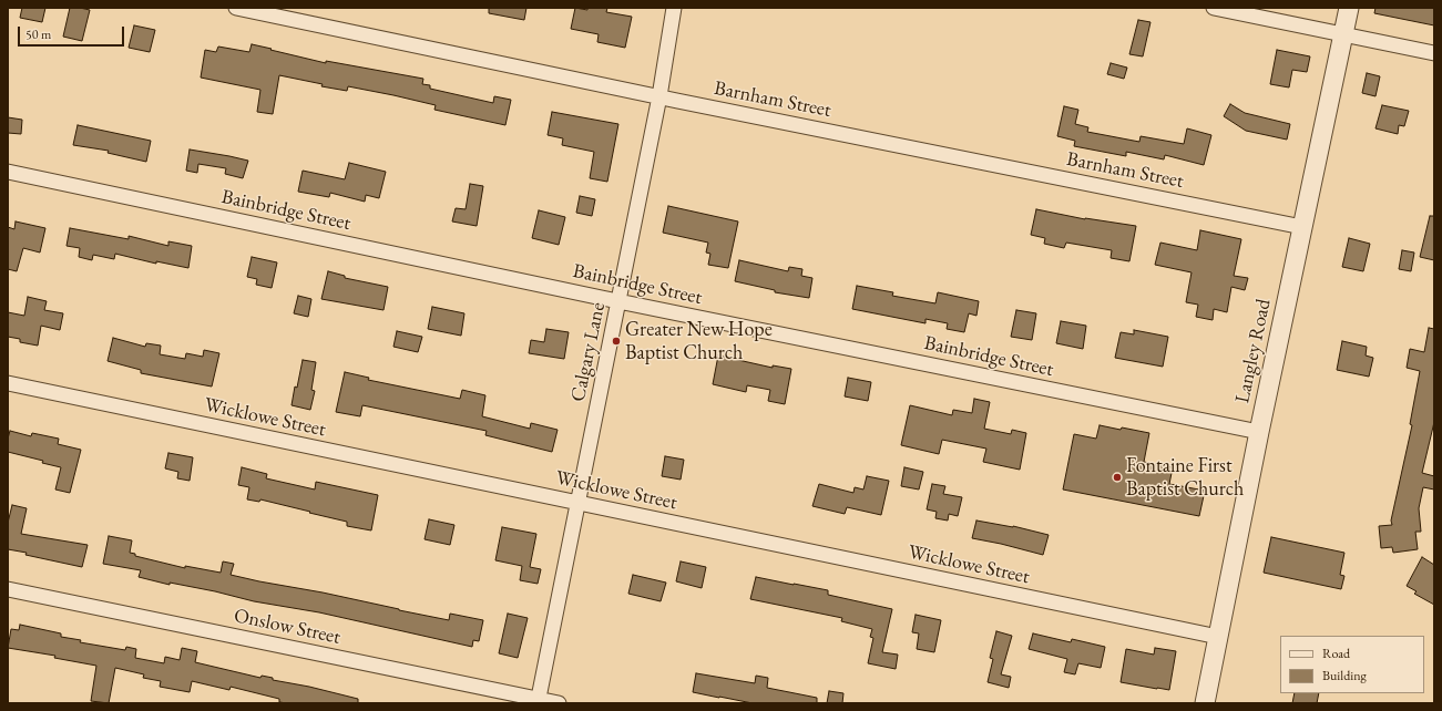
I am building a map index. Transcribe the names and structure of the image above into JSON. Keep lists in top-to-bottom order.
{
  "streets": {
    "street": [
      "Barnham Street",
      "Bainbridge Street",
      "Langley Road",
      "Calgary Lane",
      "Wicklowe Street",
      "Onslow Street"
    ]
  },
  "crossings": [
    ["Barnham Street", "Langley Road"],
    ["Barnham Street", "Calgary Lane"],
    ["Bainbridge Street", "Langley Road"],
    ["Bainbridge Street", "Calgary Lane"],
    ["Langley Road", "Wicklowe Street"],
    ["Calgary Lane", "Wicklowe Street"],
    ["Calgary Lane", "Onslow Street"]
  ],
  "places": ["Greater New Hope Baptist Church", "Fontaine First Baptist Church"],
  "legend": ["Road", "Building"],
  "scale_bar": "50 m"
}
